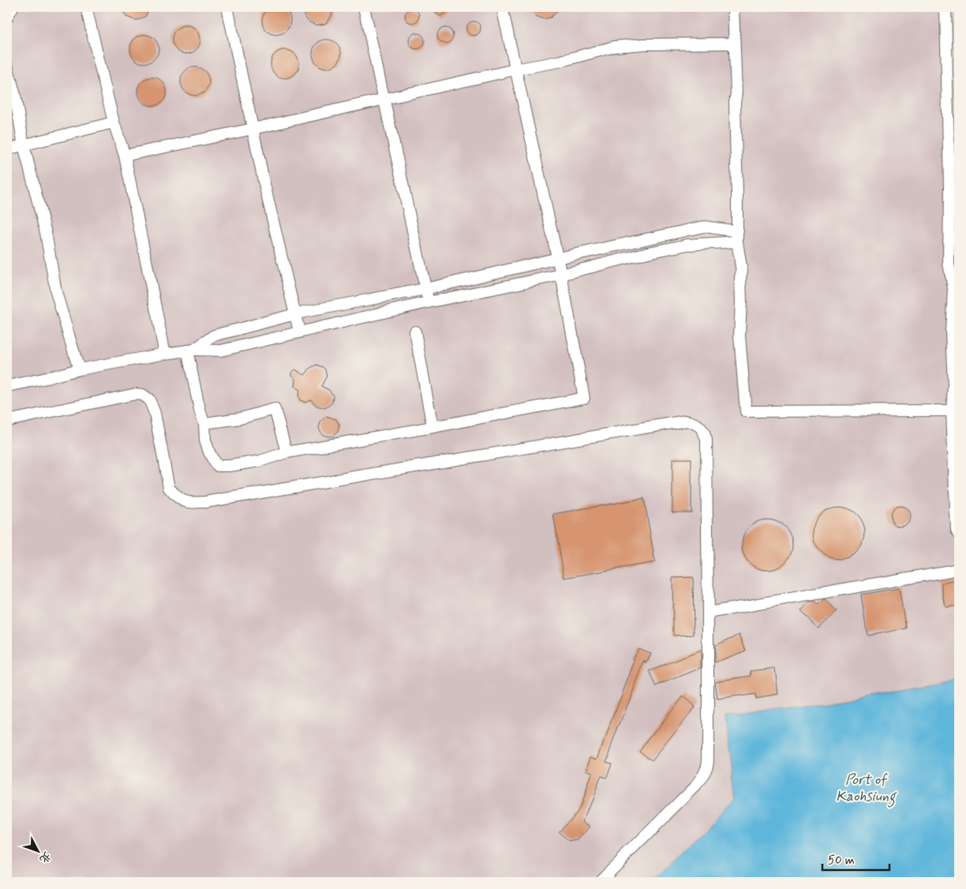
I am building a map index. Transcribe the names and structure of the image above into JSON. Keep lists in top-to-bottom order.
{
  "water": ["Port of Kaohsiung"],
  "scale_bar": "50 m",
  "north": "bottom right"
}
